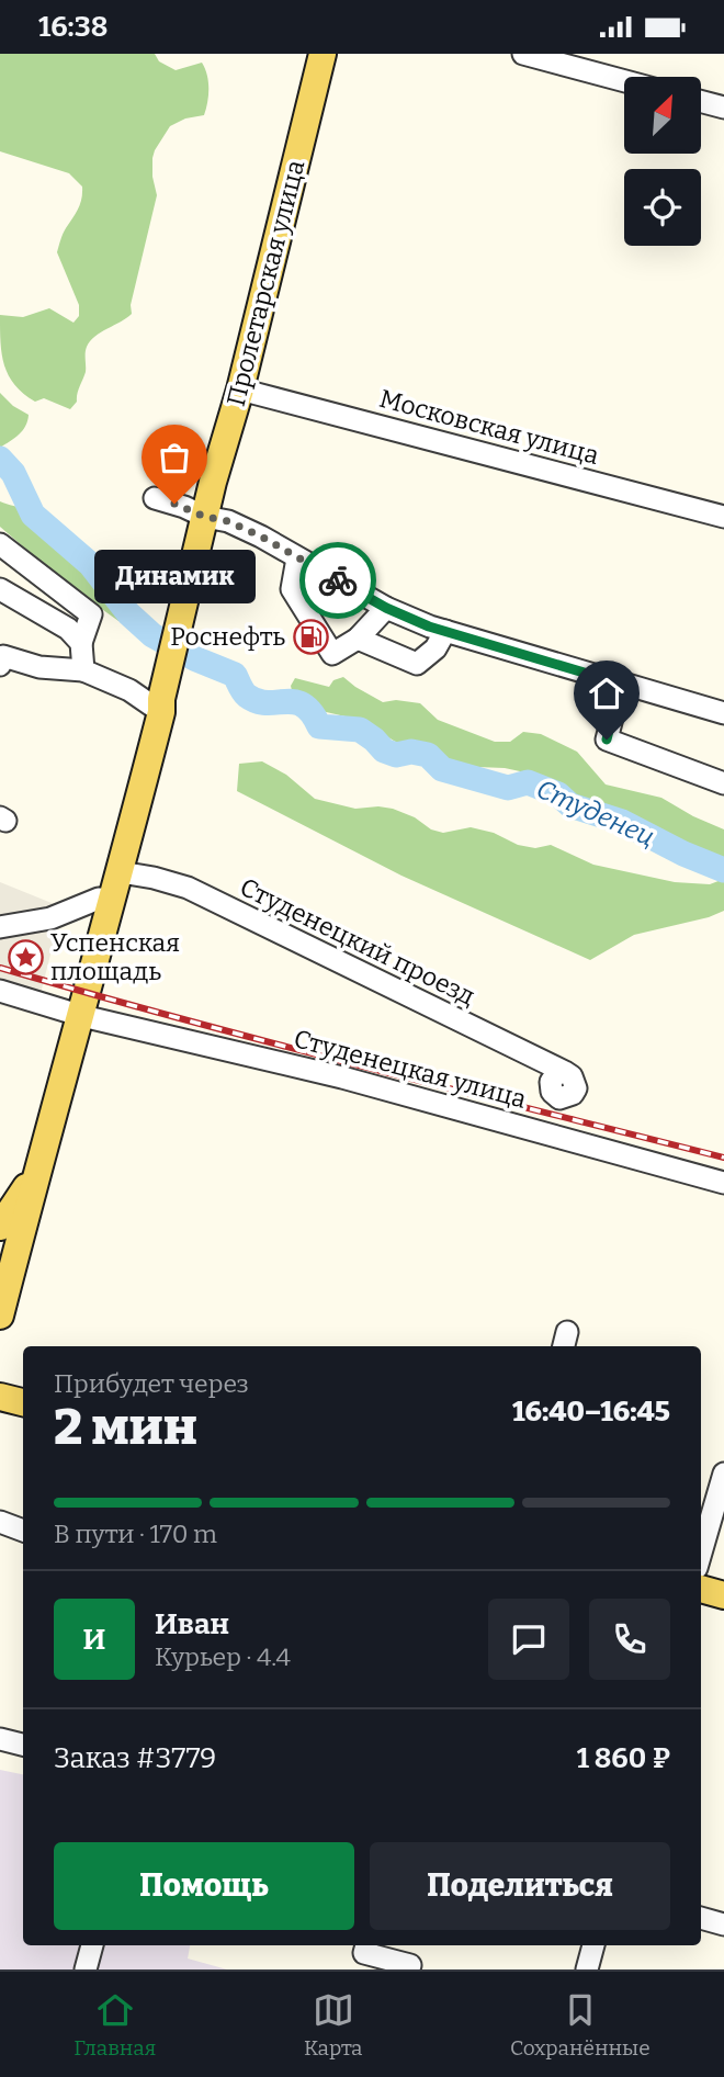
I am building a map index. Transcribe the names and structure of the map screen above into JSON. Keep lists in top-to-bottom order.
{
  "streets": {
    "main road": ["Пролетарская улица"],
    "street": ["Московская улица", "Студенецкий проезд", "Студенецкая улица"]
  },
  "crossings": [
    ["Пролетарская улица", "Московская улица"],
    ["Пролетарская улица", "Студенецкий проезд"],
    ["Пролетарская улица", "Студенецкая улица"]
  ],
  "water": ["Студенец"],
  "places": {
    "other": ["Динамик"],
    "fuel station": ["Роснефть"],
    "place": ["Успенская площадь"]
  },
  "north": "top right",
  "page": {
    "status": "16:38",
    "bubble": "Динамик",
    "heading": ["2 мин", "Прибудет через", "16:40–16:45"],
    "panel": [
      "Иван",
      "Курьер · 4.4",
      "Заказ #3779",
      "1 860 ₽"
    ],
    "bar": "В пути · 170 m",
    "round": "И",
    "buttons": ["Помощь", "Поделиться"],
    "tabs": ["Главная", "Карта", "Сохранённые"]
  }
}
